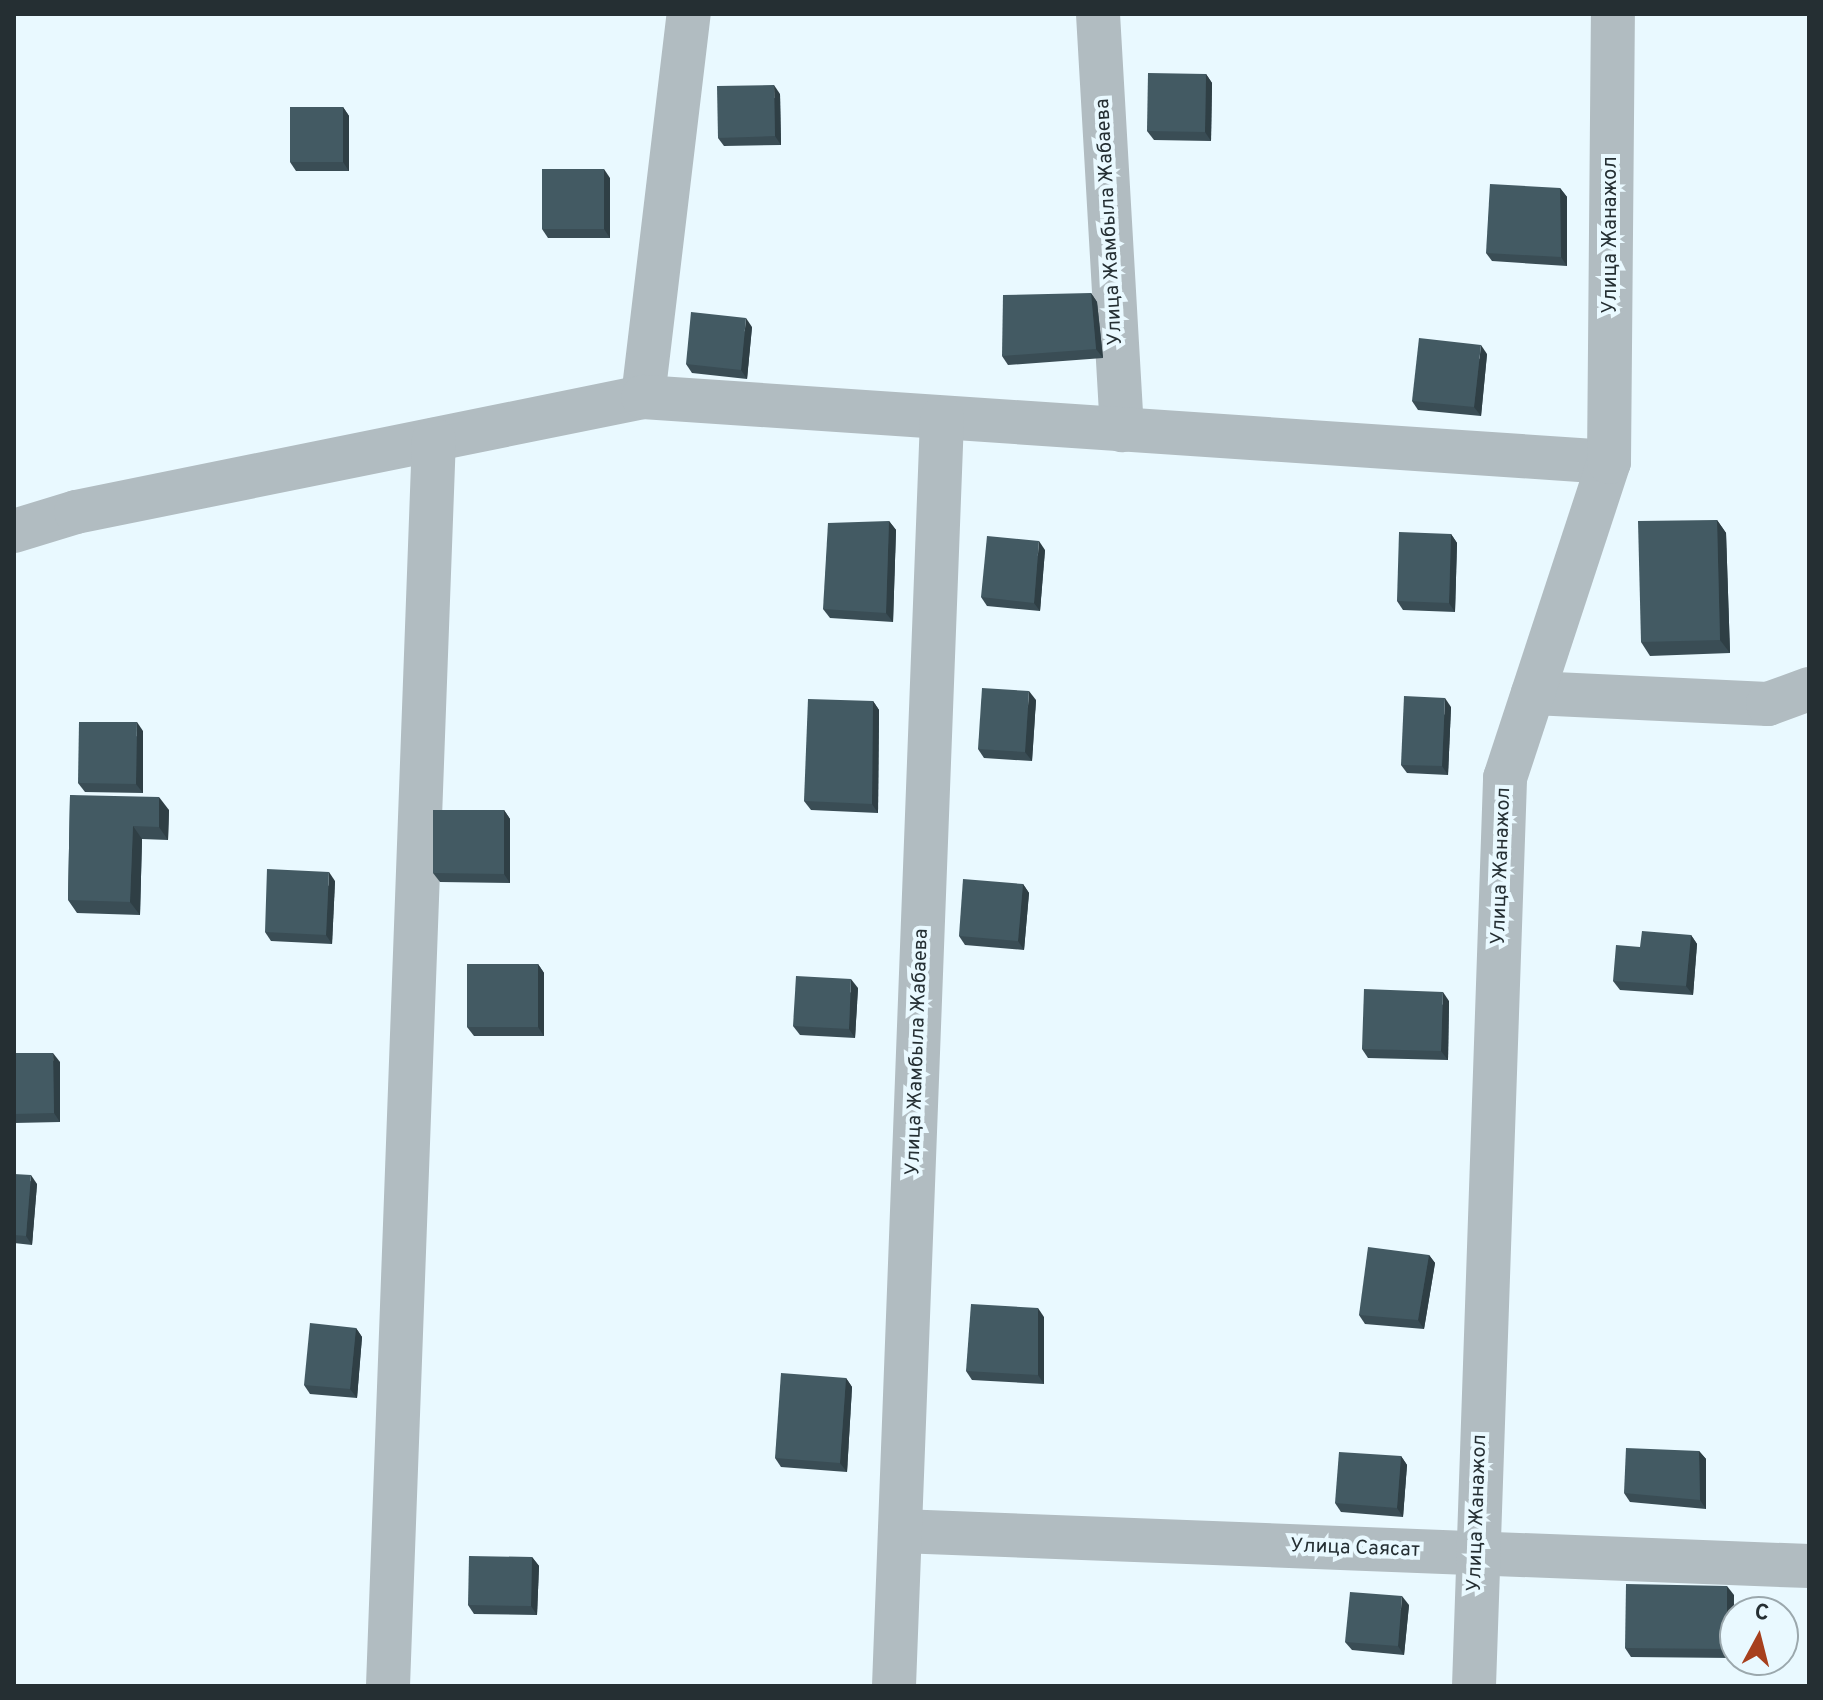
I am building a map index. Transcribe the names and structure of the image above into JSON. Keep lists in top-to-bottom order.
{
  "streets": {
    "street": ["Улица Жамбыла Жабаева", "Улица Жанажол", "Улица Саясат"]
  },
  "crossings": [
    ["Улица Жамбыла Жабаева", "Улица Саясат"],
    ["Улица Жанажол", "Улица Саясат"]
  ],
  "north": "top"
}
